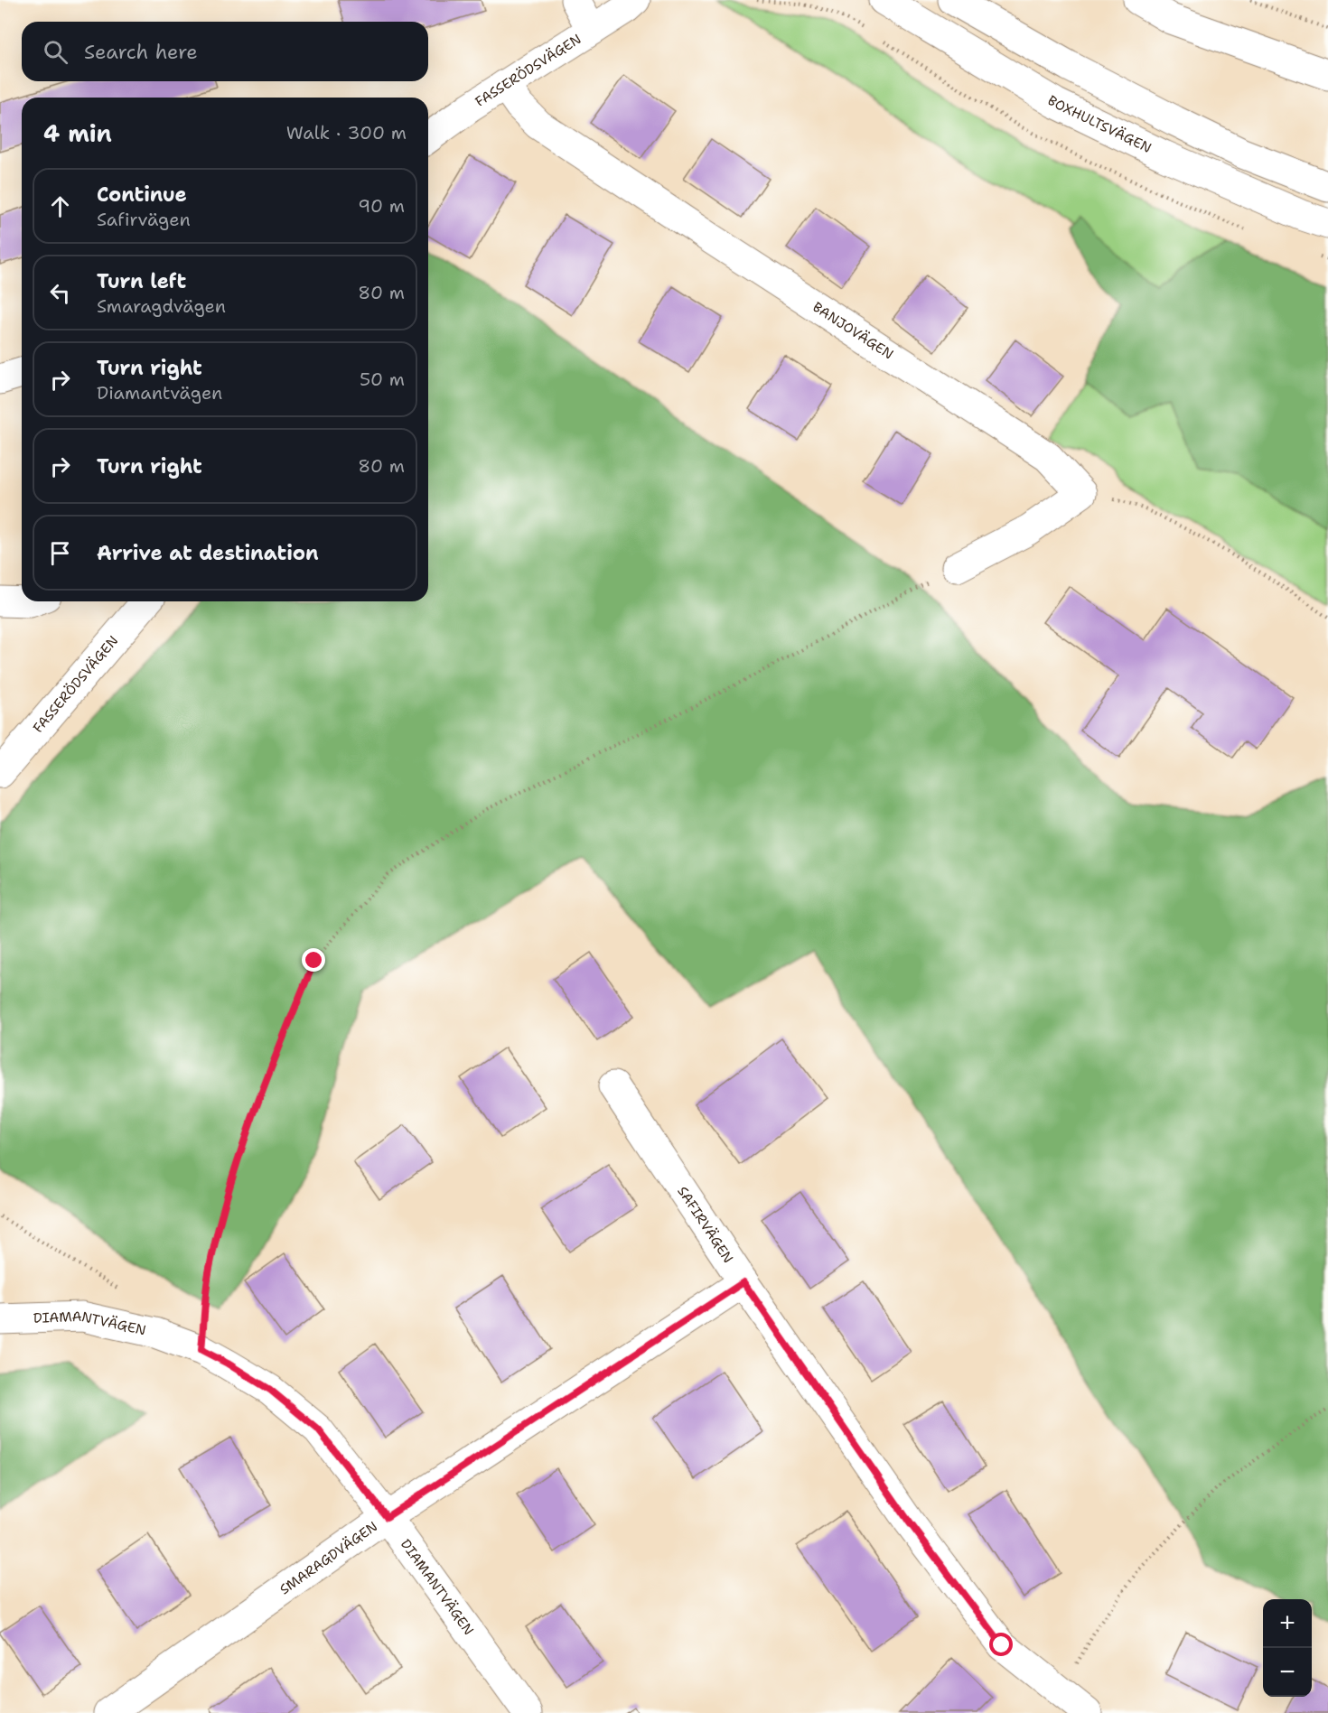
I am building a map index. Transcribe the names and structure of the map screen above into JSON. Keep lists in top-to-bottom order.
{
  "streets": {
    "street": [
      "FASSERÖDSVÄGEN",
      "BOXHULTSVÄGEN",
      "BANJOVÄGEN",
      "SAFIRVÄGEN",
      "DIAMANTVÄGEN",
      "SMARAGDVÄGEN"
    ]
  },
  "crossings": [
    ["FASSERÖDSVÄGEN", "BANJOVÄGEN"],
    ["SAFIRVÄGEN", "SMARAGDVÄGEN"],
    ["DIAMANTVÄGEN", "SMARAGDVÄGEN"]
  ],
  "page": {
    "search": "Search here",
    "heading": ["4 min", "Walk · 300 m"],
    "list": [
      ["Continue", "Safirvägen", "90 m"],
      ["Turn left", "Smaragdvägen", "80 m"],
      ["Turn right", "Diamantvägen", "50 m"],
      ["Turn right", "80 m"],
      "Arrive at destination"
    ],
    "map_buttons": ["+", "−"]
  }
}
